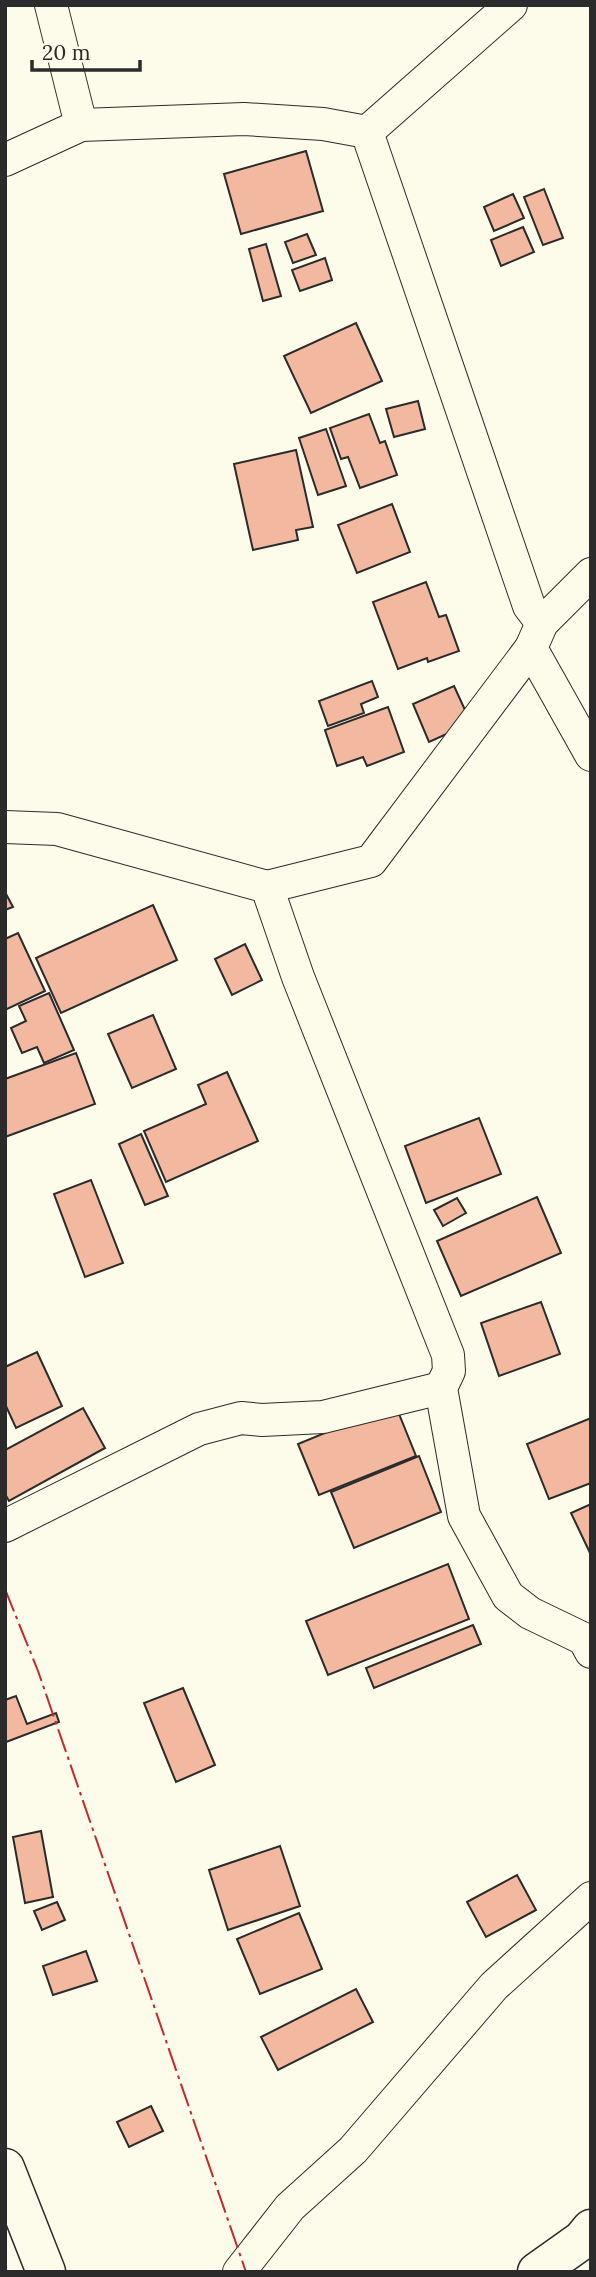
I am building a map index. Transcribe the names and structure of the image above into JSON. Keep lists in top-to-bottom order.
{
  "scale_bar": "20 m"
}
